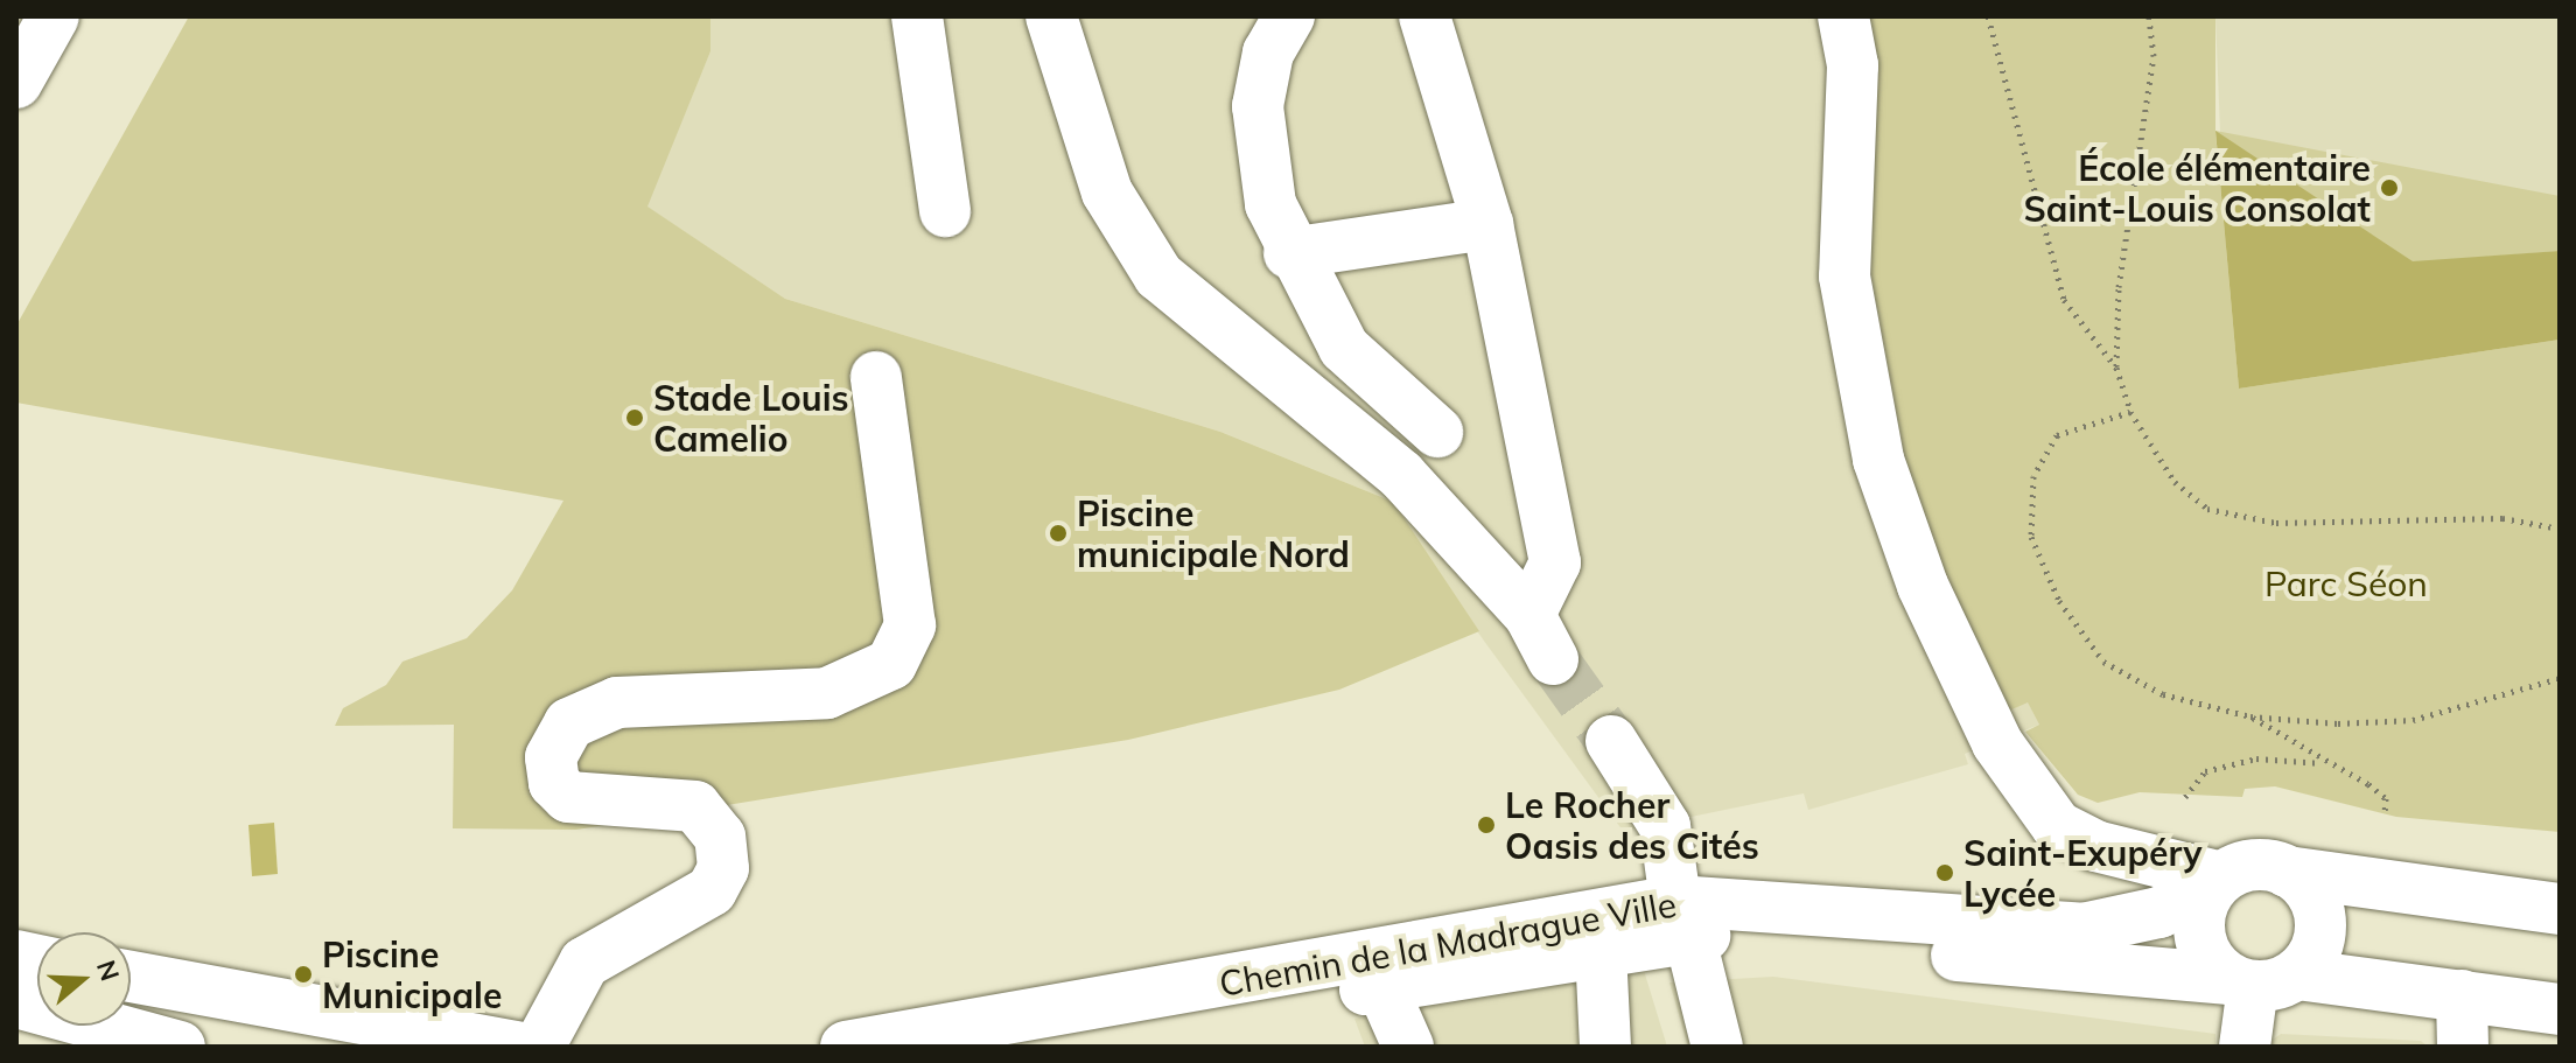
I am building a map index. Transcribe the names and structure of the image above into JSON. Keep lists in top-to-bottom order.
{
  "streets": {
    "street": ["Chemin de la Madrague Ville"]
  },
  "parks": ["Parc Séon"],
  "places": [
    "École élémentaire Saint-Louis Consolat",
    "Stade Louis Camelio",
    "Piscine municipale Nord",
    "Le Rocher Oasis des Cités",
    "Saint-Exupéry Lycée",
    "Piscine Municipale"
  ],
  "north": "right"
}
